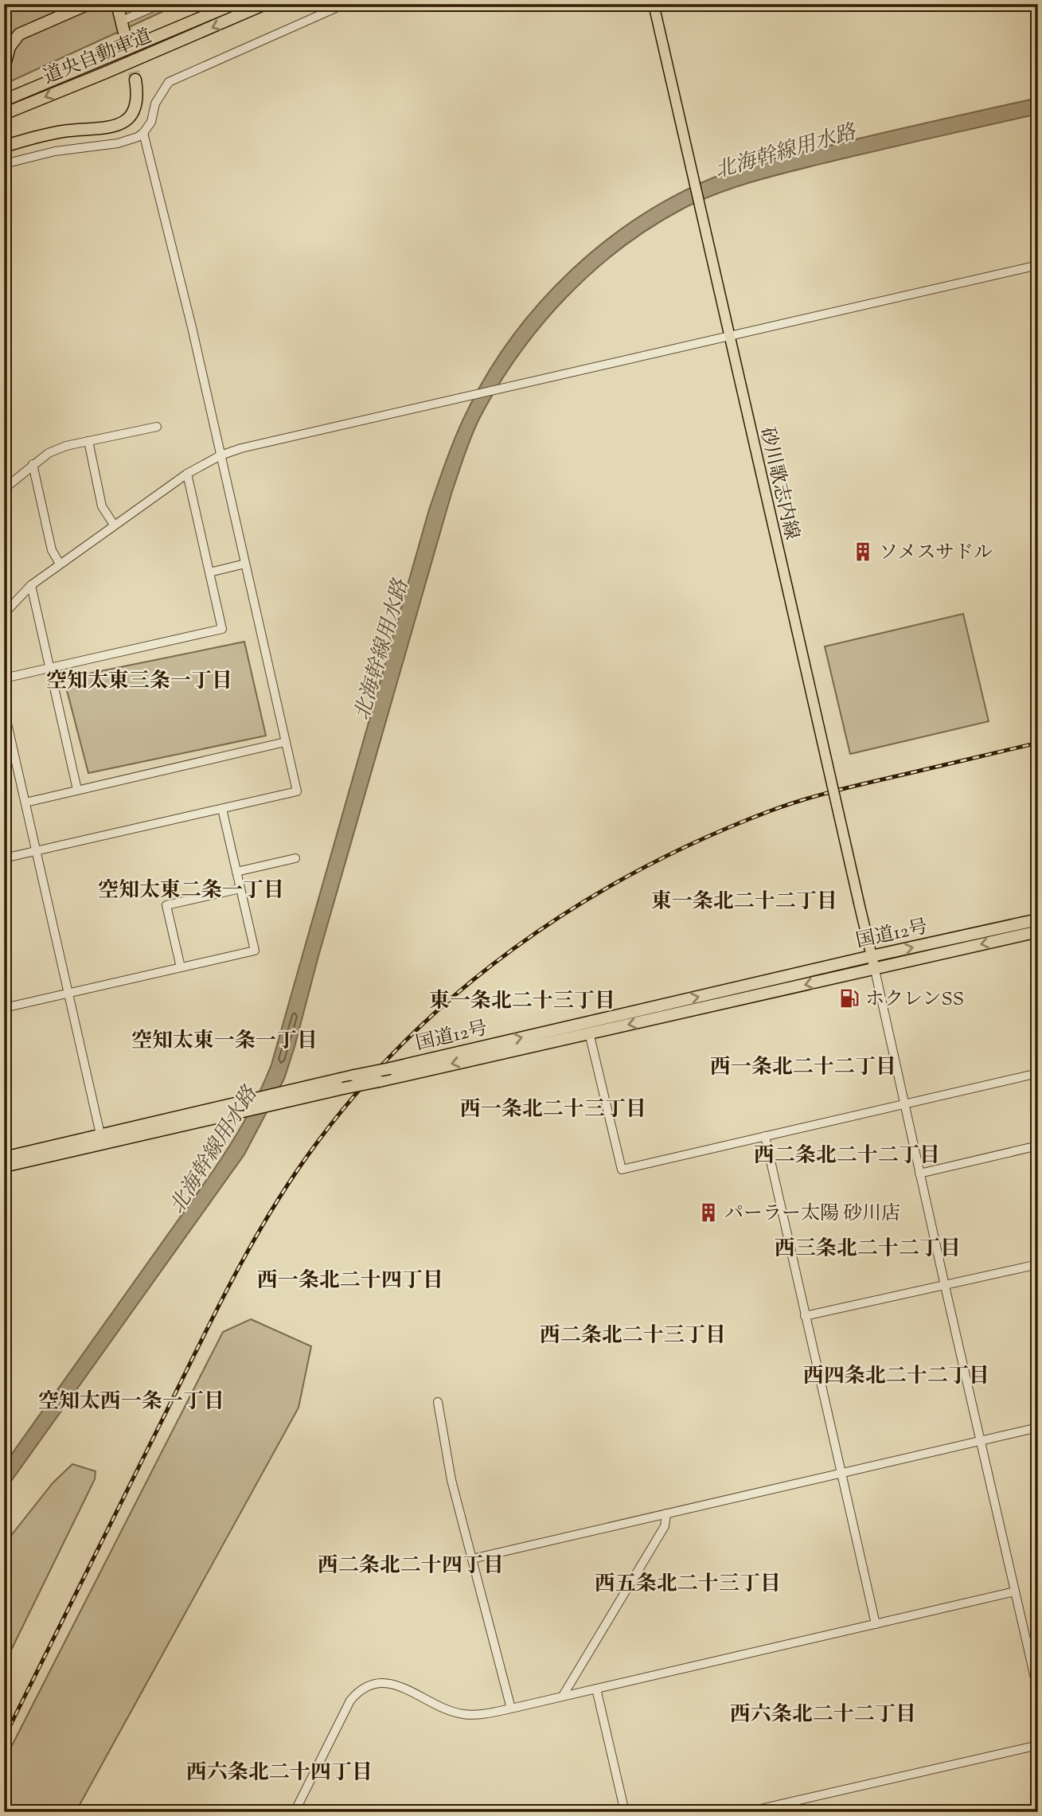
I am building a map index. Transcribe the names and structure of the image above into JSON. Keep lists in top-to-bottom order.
{
  "streets": {
    "highway": ["道央自動車道", "国道12号"],
    "main road": ["砂川歌志内線"]
  },
  "crossings": [
    ["砂川歌志内線", "国道12号"]
  ],
  "districts": [
    "空知太東三条一丁目",
    "空知太東二条一丁目",
    "東一条北二十二丁目",
    "東一条北二十三丁目",
    "空知太東一条一丁目",
    "西一条北二十二丁目",
    "西一条北二十三丁目",
    "西二条北二十二丁目",
    "西三条北二十二丁目",
    "西一条北二十四丁目",
    "西二条北二十三丁目",
    "西四条北二十二丁目",
    "空知太西一条一丁目",
    "西二条北二十四丁目",
    "西五条北二十三丁目",
    "西六条北二十二丁目",
    "西六条北二十四丁目"
  ],
  "water": ["北海幹線用水路"],
  "places": {
    "building": ["ソメスサドル", "パーラー太陽 砂川店"],
    "fuel station": ["ホクレンSS"]
  }
}
